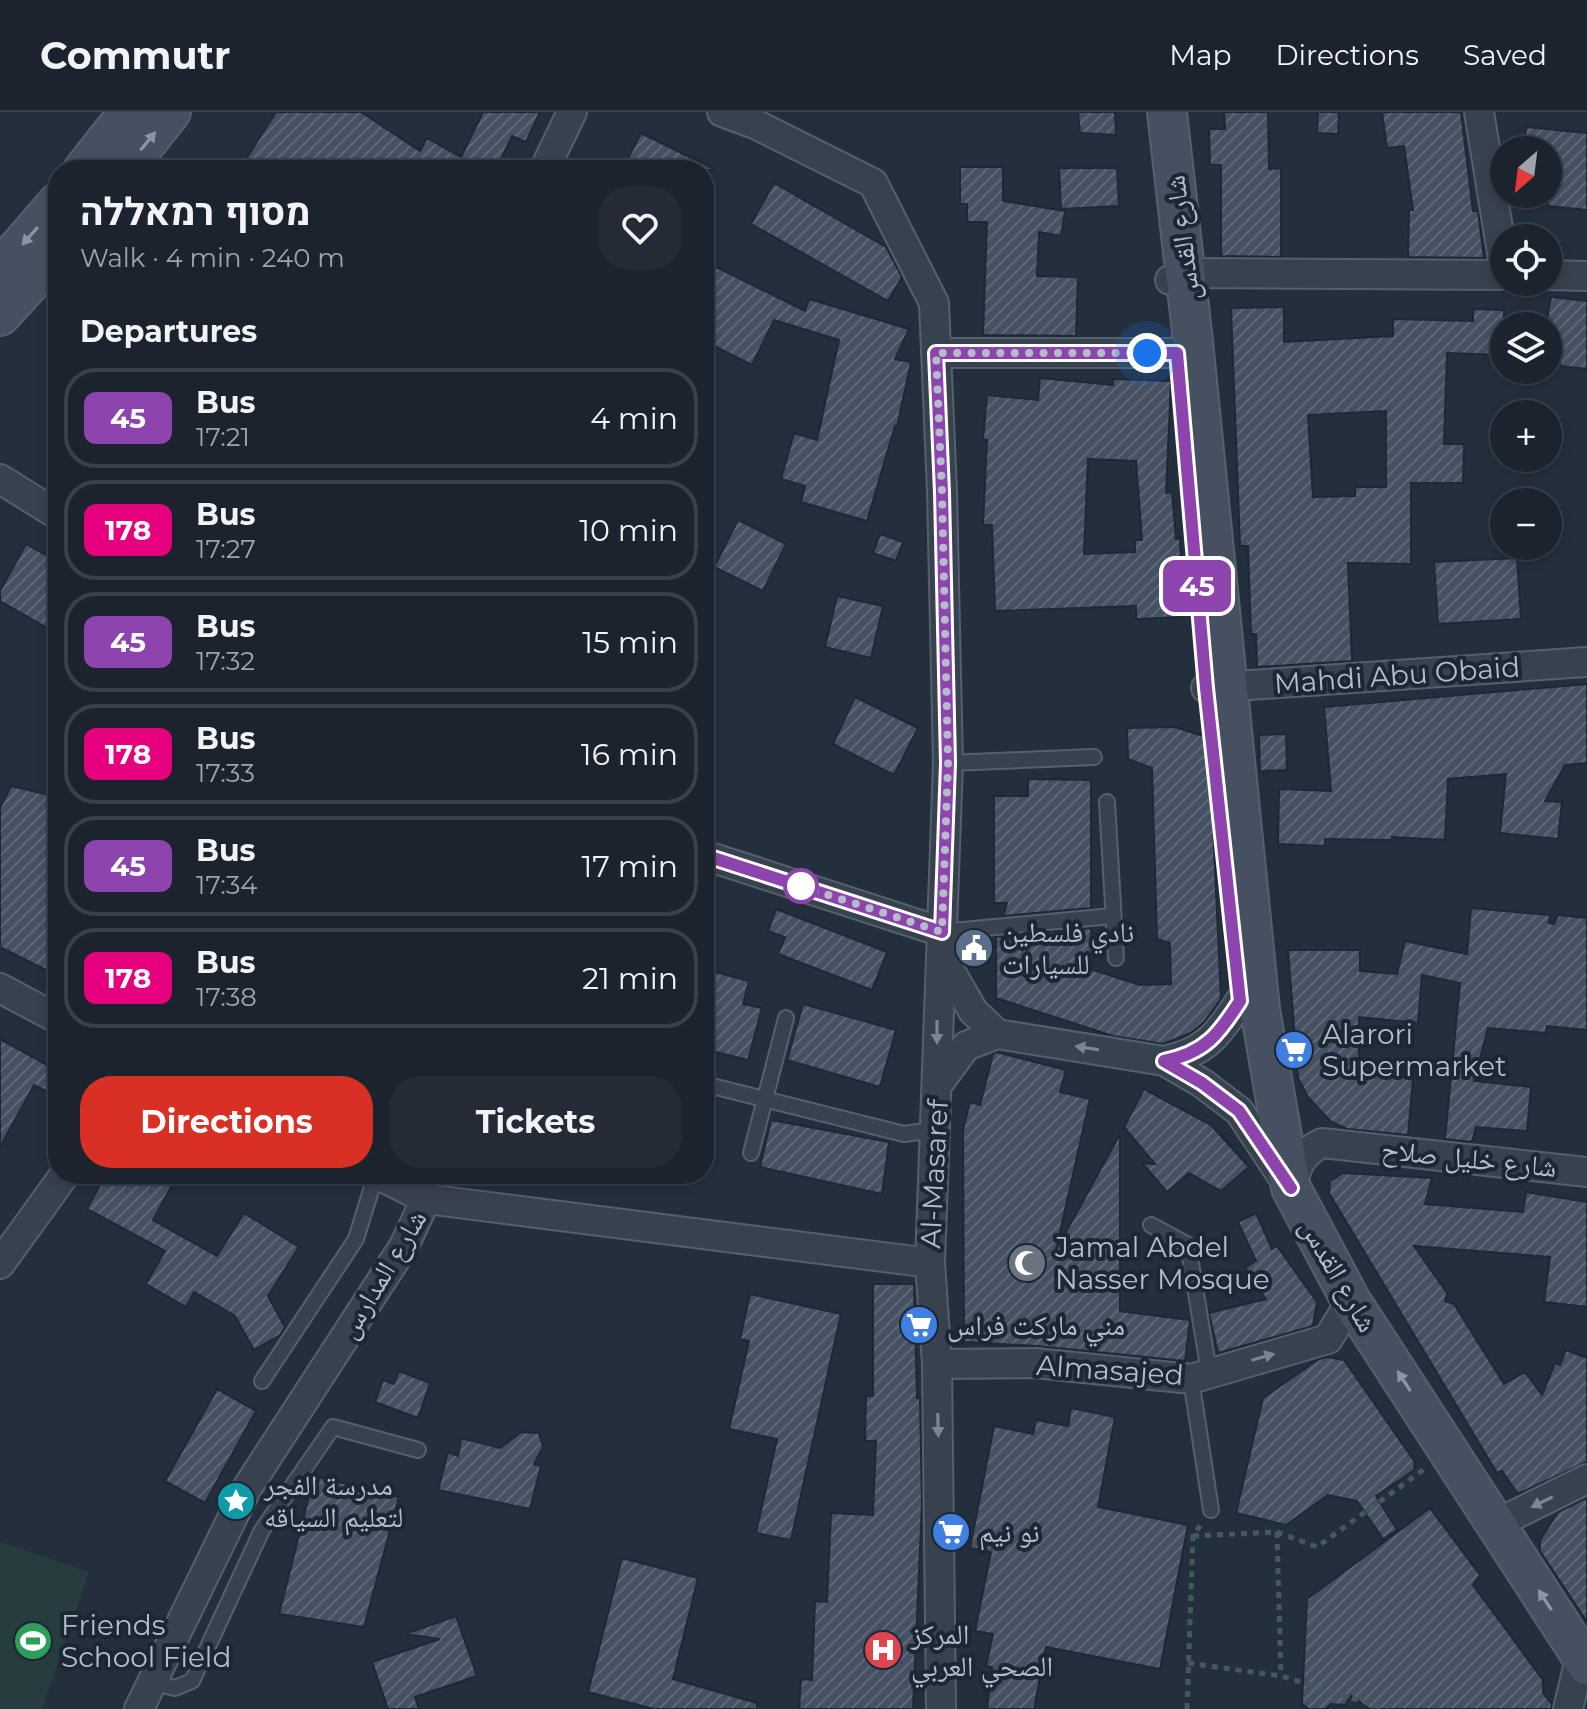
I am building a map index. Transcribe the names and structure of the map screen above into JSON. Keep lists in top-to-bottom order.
{
  "streets": {
    "main road": ["شارع القدس"],
    "street": [
      "Mahdi Abu Obaid",
      "شارع خليل صلاح",
      "Al-Masaref",
      "شارع المدارس",
      "Almasajed"
    ]
  },
  "crossings": [
    ["شارع القدس", "Mahdi Abu Obaid"],
    ["شارع القدس", "Almasajed"],
    ["Al-Masaref", "شارع المدارس"],
    ["Al-Masaref", "Almasajed"]
  ],
  "one_way": ["Almasajed"],
  "places": {
    "public building": ["نادي فلسطين للسيارات"],
    "supermarket": ["Alarori Supermarket", "مني ماركت فراس", "نو نيم"],
    "mosque": ["Jamal Abdel Nasser Mosque"],
    "place": ["مدرسة الفجر لتعليم السياقه"],
    "sports": ["Friends School Field"],
    "hospital": ["المركز الصحي العربي"]
  },
  "lines": ["bus line 45"],
  "north": "bottom left",
  "page": {
    "header": "Commutr",
    "nav": ["Map", "Directions", "Saved"],
    "on_map": "45",
    "map_buttons": ["+", "−"],
    "heading": [
      ["מסוף רמאללה", "Walk · 4 min · 240 m"],
      "Departures"
    ],
    "list": [
      {
        "mark": "45",
        "name": "Bus",
        "note": "17:21",
        "value": "4 min"
      },
      {
        "mark": "178",
        "name": "Bus",
        "note": "17:27",
        "value": "10 min"
      },
      {
        "mark": "45",
        "name": "Bus",
        "note": "17:32",
        "value": "15 min"
      },
      {
        "mark": "178",
        "name": "Bus",
        "note": "17:33",
        "value": "16 min"
      },
      {
        "mark": "45",
        "name": "Bus",
        "note": "17:34",
        "value": "17 min"
      },
      {
        "mark": "178",
        "name": "Bus",
        "note": "17:38",
        "value": "21 min"
      }
    ],
    "buttons": ["Directions", "Tickets"]
  }
}
